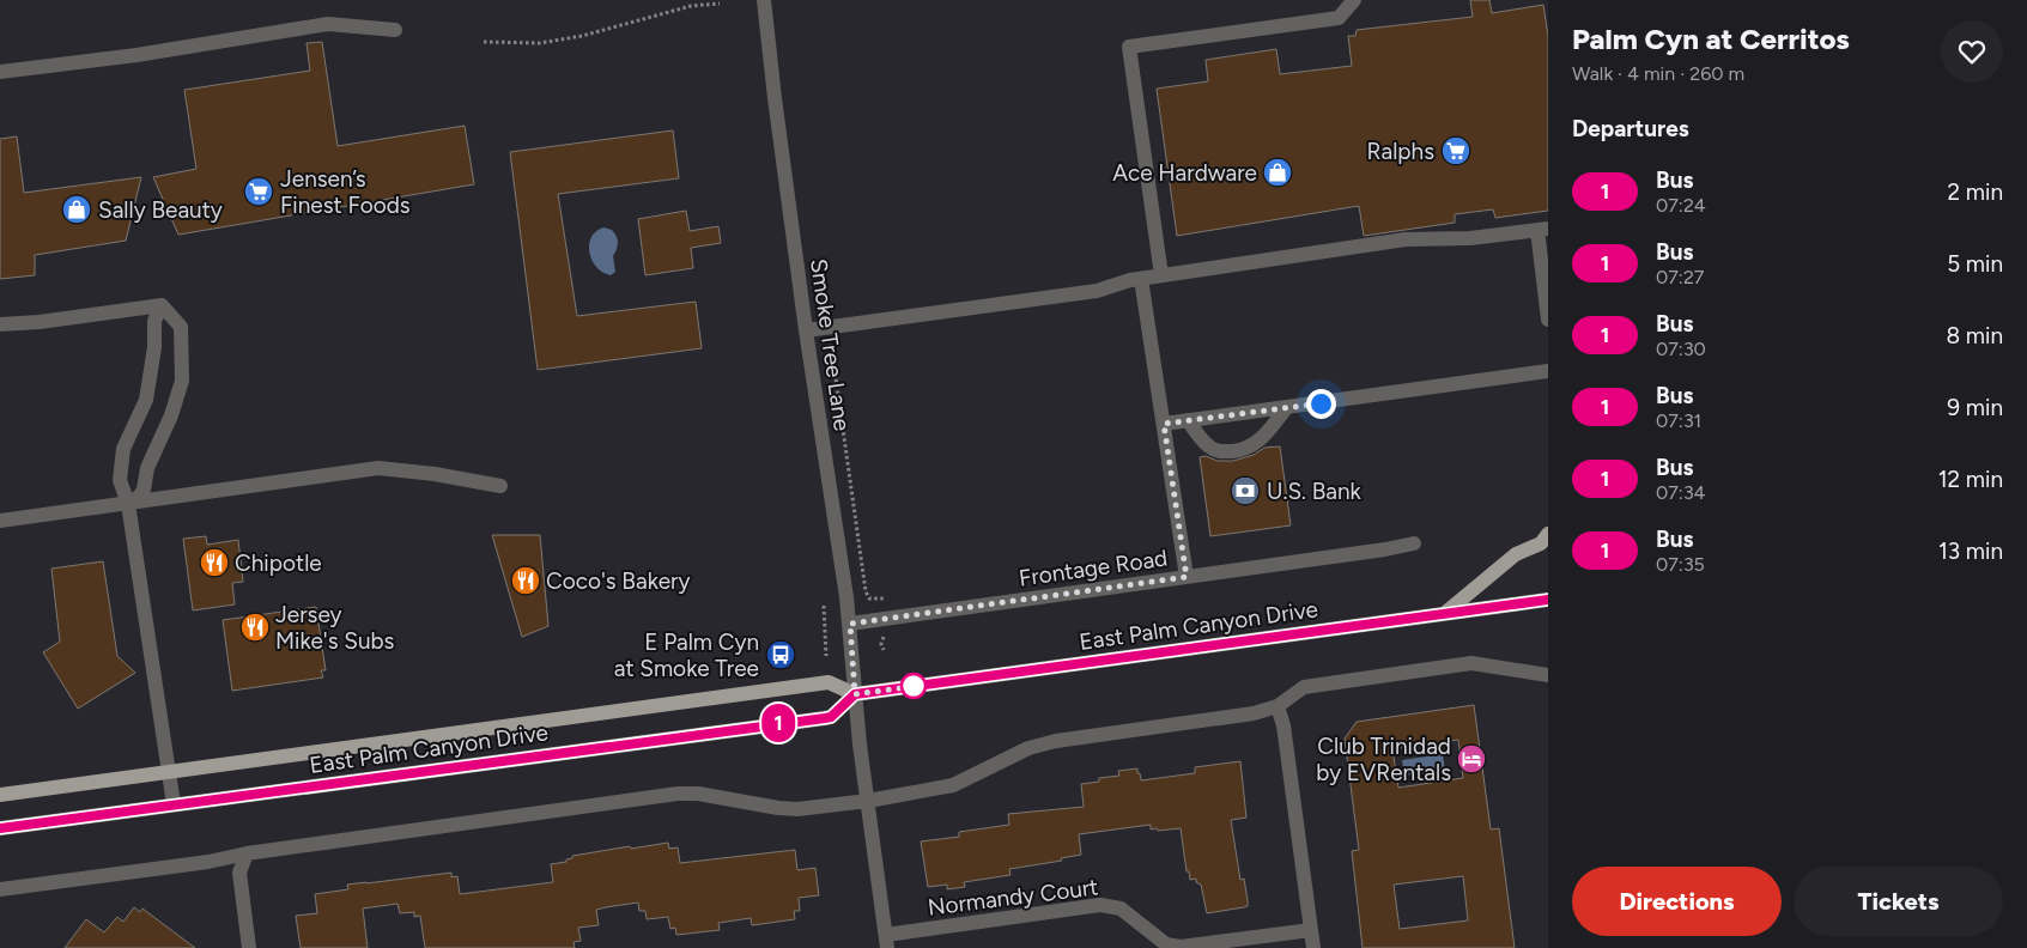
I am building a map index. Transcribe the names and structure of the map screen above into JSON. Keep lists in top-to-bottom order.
{
  "streets": {
    "main road": ["East Palm Canyon Drive"],
    "street": ["Smoke Tree Lane", "Frontage Road", "Normandy Court"]
  },
  "crossings": [
    ["Smoke Tree Lane", "Frontage Road"],
    ["Smoke Tree Lane", "East Palm Canyon Drive"],
    ["Smoke Tree Lane", "Normandy Court"]
  ],
  "places": {
    "supermarket": ["Ralphs", "Jensen’s Finest Foods"],
    "shop": ["Ace Hardware", "Sally Beauty"],
    "bank": ["U.S. Bank"],
    "restaurant": ["Chipotle", "Coco's Bakery", "Jersey Mike's Subs"],
    "bus stop": ["E Palm Cyn at Smoke Tree"],
    "hotel": ["Club Trinidad by EVRentals"]
  },
  "lines": ["bus line 1"],
  "page": {
    "on_map": "1",
    "heading": [
      ["Palm Cyn at Cerritos", "Walk · 4 min · 260 m"],
      "Departures"
    ],
    "list": [
      {
        "mark": "1",
        "name": "Bus",
        "note": "07:24",
        "value": "2 min"
      },
      {
        "mark": "1",
        "name": "Bus",
        "note": "07:27",
        "value": "5 min"
      },
      {
        "mark": "1",
        "name": "Bus",
        "note": "07:30",
        "value": "8 min"
      },
      {
        "mark": "1",
        "name": "Bus",
        "note": "07:31",
        "value": "9 min"
      },
      {
        "mark": "1",
        "name": "Bus",
        "note": "07:34",
        "value": "12 min"
      },
      {
        "mark": "1",
        "name": "Bus",
        "note": "07:35",
        "value": "13 min"
      }
    ],
    "buttons": ["Directions", "Tickets"]
  }
}
